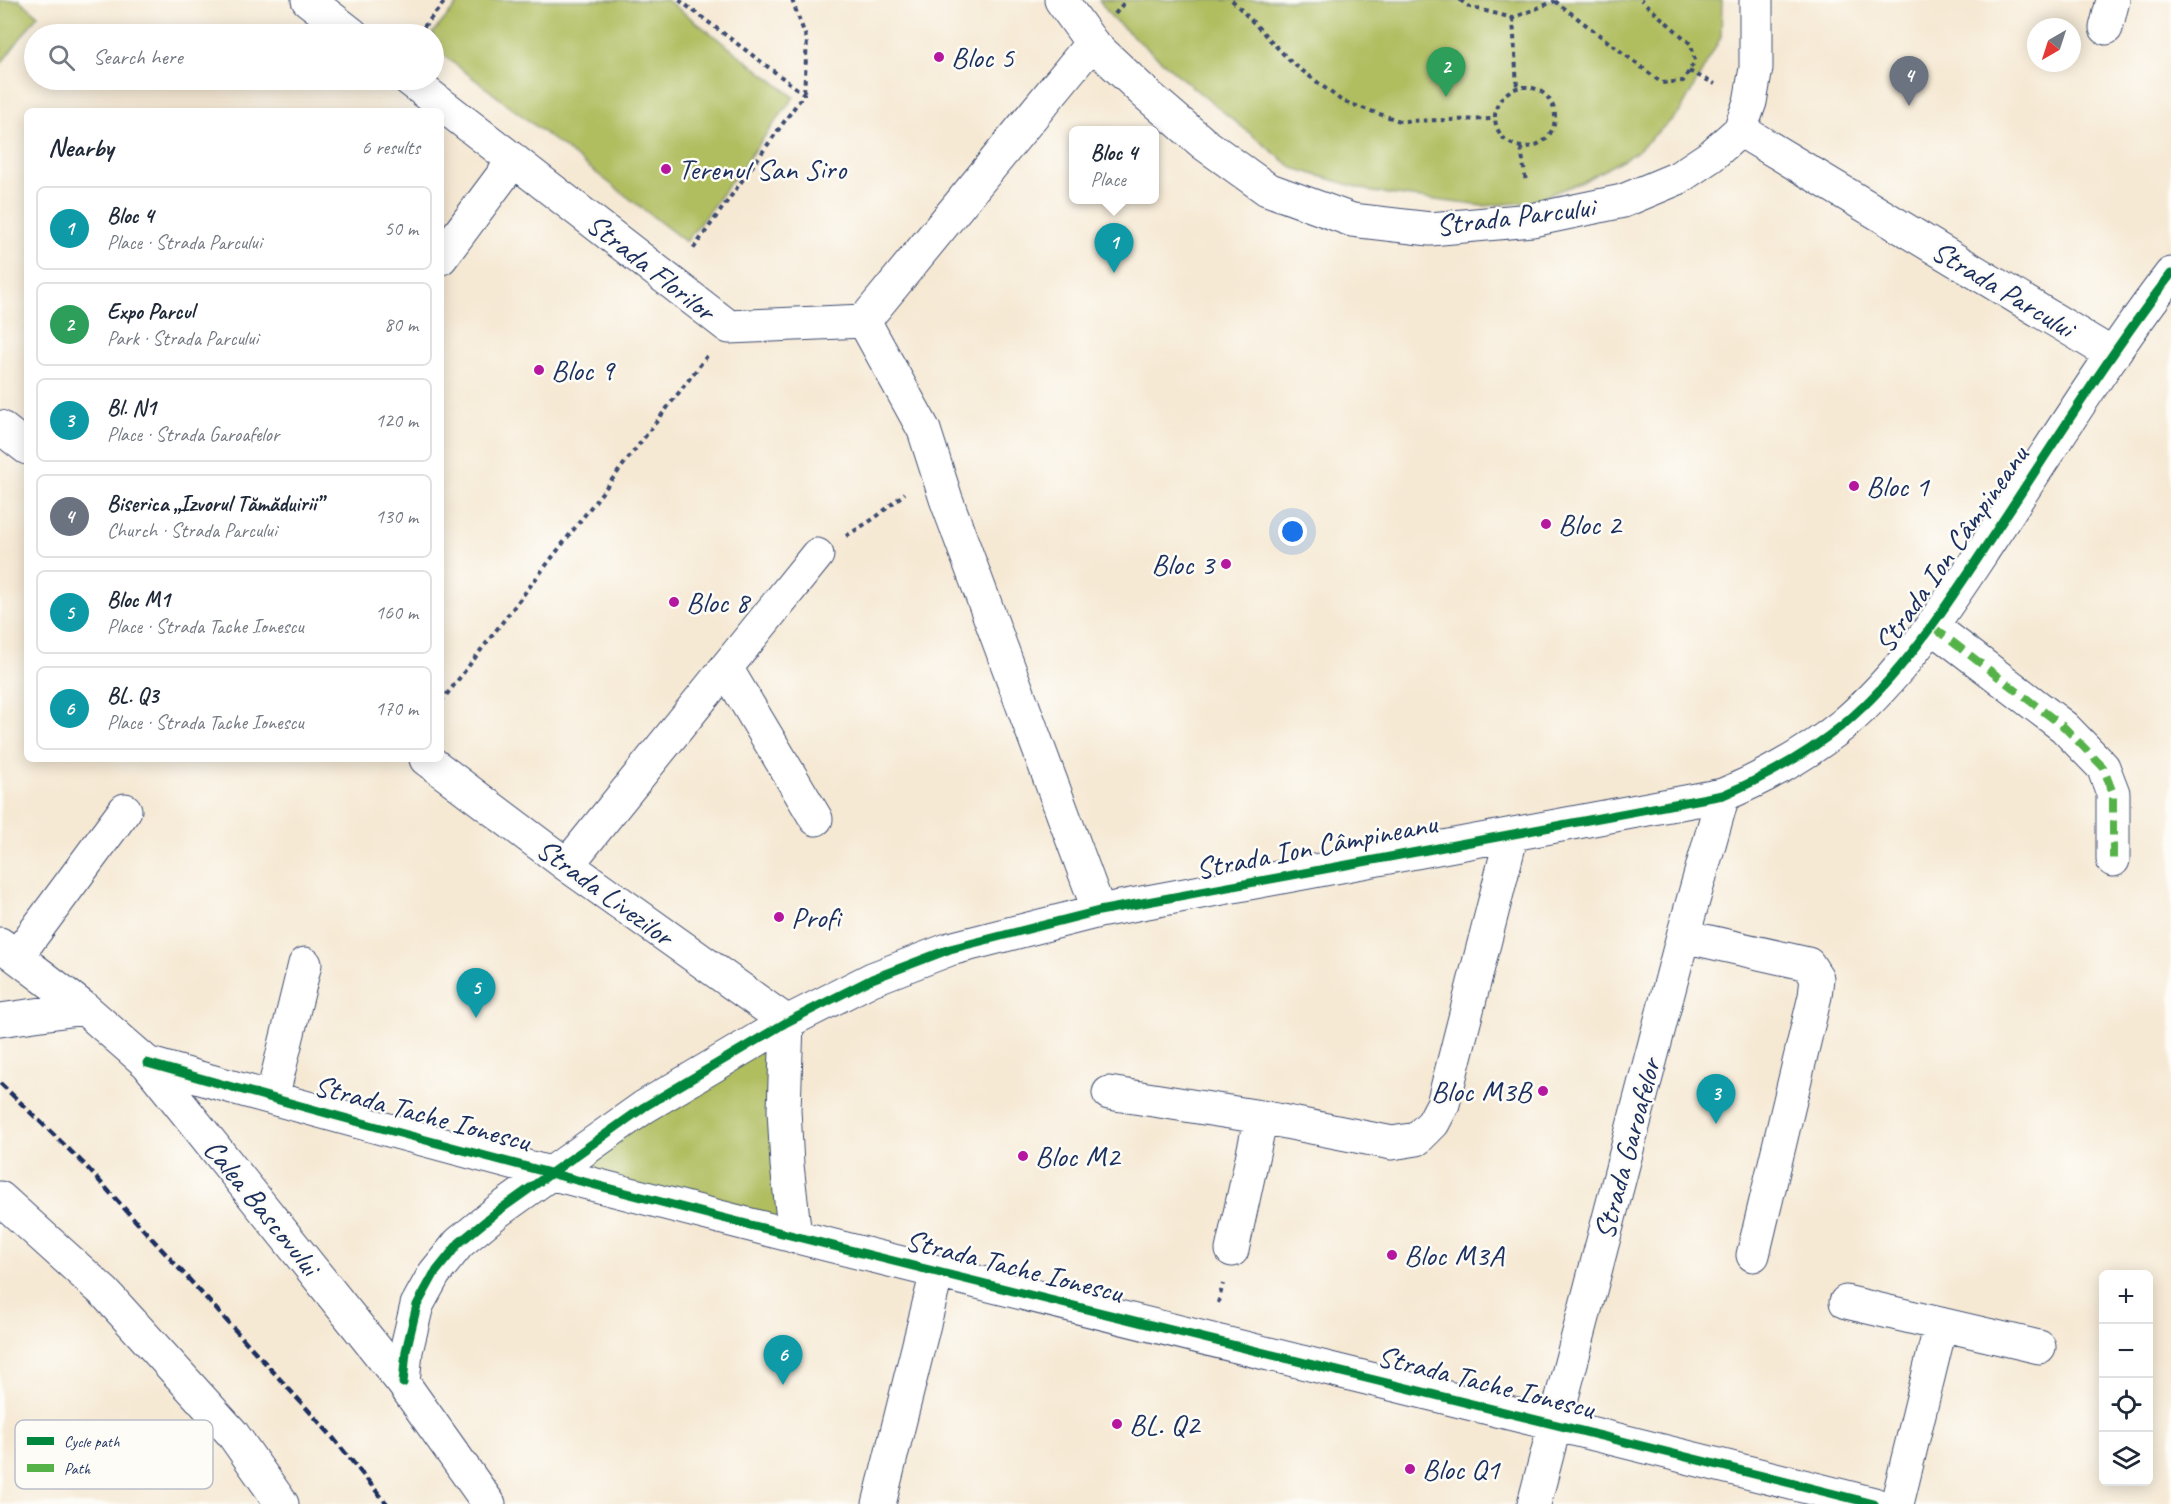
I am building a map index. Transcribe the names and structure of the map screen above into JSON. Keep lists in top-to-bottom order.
{
  "streets": {
    "street": [
      "Strada Parcului",
      "Strada Florilor",
      "Strada Ion Câmpineanu",
      "Strada Livezilor",
      "Strada Tache Ionescu",
      "Strada Garoafelor",
      "Calea Bascovului"
    ]
  },
  "crossings": [
    ["Strada Parcului", "Strada Ion Câmpineanu"],
    ["Strada Ion Câmpineanu", "Strada Livezilor"],
    ["Strada Ion Câmpineanu", "Strada Tache Ionescu"],
    ["Strada Ion Câmpineanu", "Strada Garoafelor"],
    ["Strada Ion Câmpineanu", "Calea Bascovului"],
    ["Strada Tache Ionescu", "Strada Garoafelor"],
    ["Strada Tache Ionescu", "Calea Bascovului"]
  ],
  "places": [
    "Bloc 5",
    "Terenul San Siro",
    "Bloc 9",
    "Bloc 1",
    "Bloc 2",
    "Bloc 3",
    "Bloc 8",
    "Profi",
    "Bloc M3B",
    "Bloc M2",
    "Bloc M3A",
    "BL. Q2",
    "Bloc Q1"
  ],
  "legend": ["Cycle path", "Path"],
  "north": "bottom left",
  "page": {
    "search": "Search here",
    "pins": [
      "2",
      "4",
      "1",
      "5",
      "3",
      "6"
    ],
    "heading": ["Nearby", "6 results"],
    "popup": ["Bloc 4", "Place"],
    "list": [
      {
        "mark": "1",
        "name": "Bloc 4",
        "note": "Place · Strada Parcului",
        "value": "50 m"
      },
      {
        "mark": "2",
        "name": "Expo Parcul",
        "note": "Park · Strada Parcului",
        "value": "80 m"
      },
      {
        "mark": "3",
        "name": "Bl. N1",
        "note": "Place · Strada Garoafelor",
        "value": "120 m"
      },
      {
        "mark": "4",
        "name": "Biserica „Izvorul Tămăduirii”",
        "note": "Church · Strada Parcului",
        "value": "130 m"
      },
      {
        "mark": "5",
        "name": "Bloc M1",
        "note": "Place · Strada Tache Ionescu",
        "value": "160 m"
      },
      {
        "mark": "6",
        "name": "BL. Q3",
        "note": "Place · Strada Tache Ionescu",
        "value": "170 m"
      }
    ],
    "map_buttons": ["+", "−"]
  }
}
